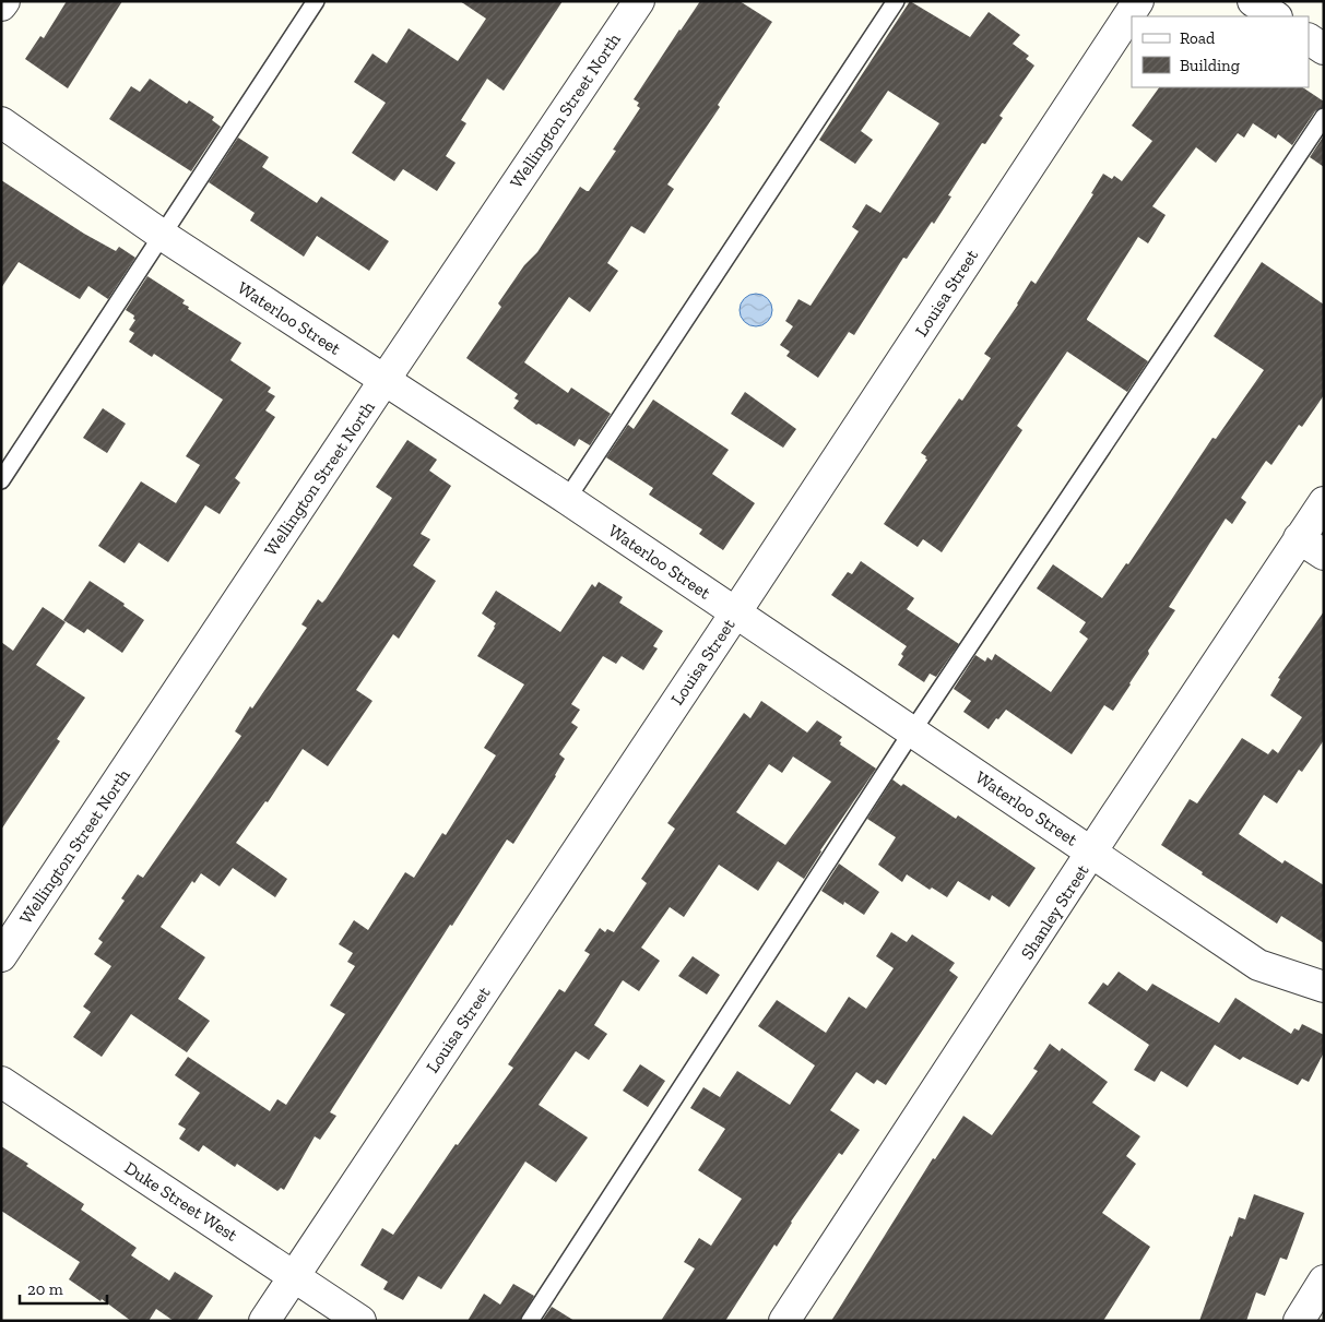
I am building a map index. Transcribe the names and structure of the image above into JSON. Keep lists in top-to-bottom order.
{
  "streets": {
    "street": [
      "Wellington Street North",
      "Louisa Street",
      "Waterloo Street",
      "Shanley Street",
      "Duke Street West"
    ]
  },
  "crossings": [
    ["Wellington Street North", "Waterloo Street"],
    ["Louisa Street", "Waterloo Street"],
    ["Louisa Street", "Duke Street West"],
    ["Waterloo Street", "Shanley Street"]
  ],
  "legend": ["Road", "Building"],
  "scale_bar": "20 m"
}
